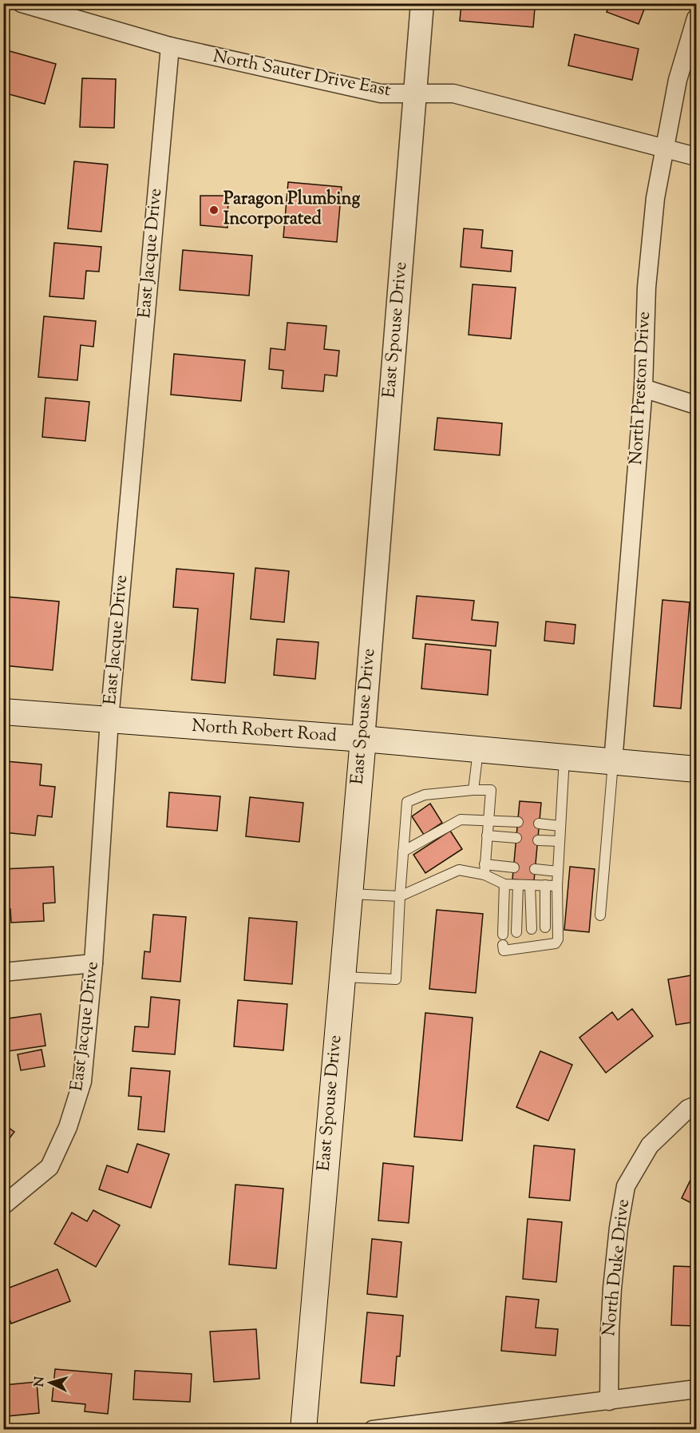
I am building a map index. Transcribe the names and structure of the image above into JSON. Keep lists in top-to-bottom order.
{
  "streets": {
    "main road": ["East Spouse Drive", "North Robert Road"],
    "street": [
      "North Sauter Drive East",
      "East Jacque Drive",
      "North Preston Drive",
      "North Duke Drive"
    ]
  },
  "crossings": [
    ["North Sauter Drive East", "East Jacque Drive"],
    ["North Sauter Drive East", "East Spouse Drive"],
    ["North Sauter Drive East", "North Preston Drive"],
    ["East Jacque Drive", "North Robert Road"],
    ["East Spouse Drive", "North Robert Road"],
    ["North Preston Drive", "North Robert Road"]
  ],
  "places": ["Paragon Plumbing Incorporated"],
  "north": "left"
}
